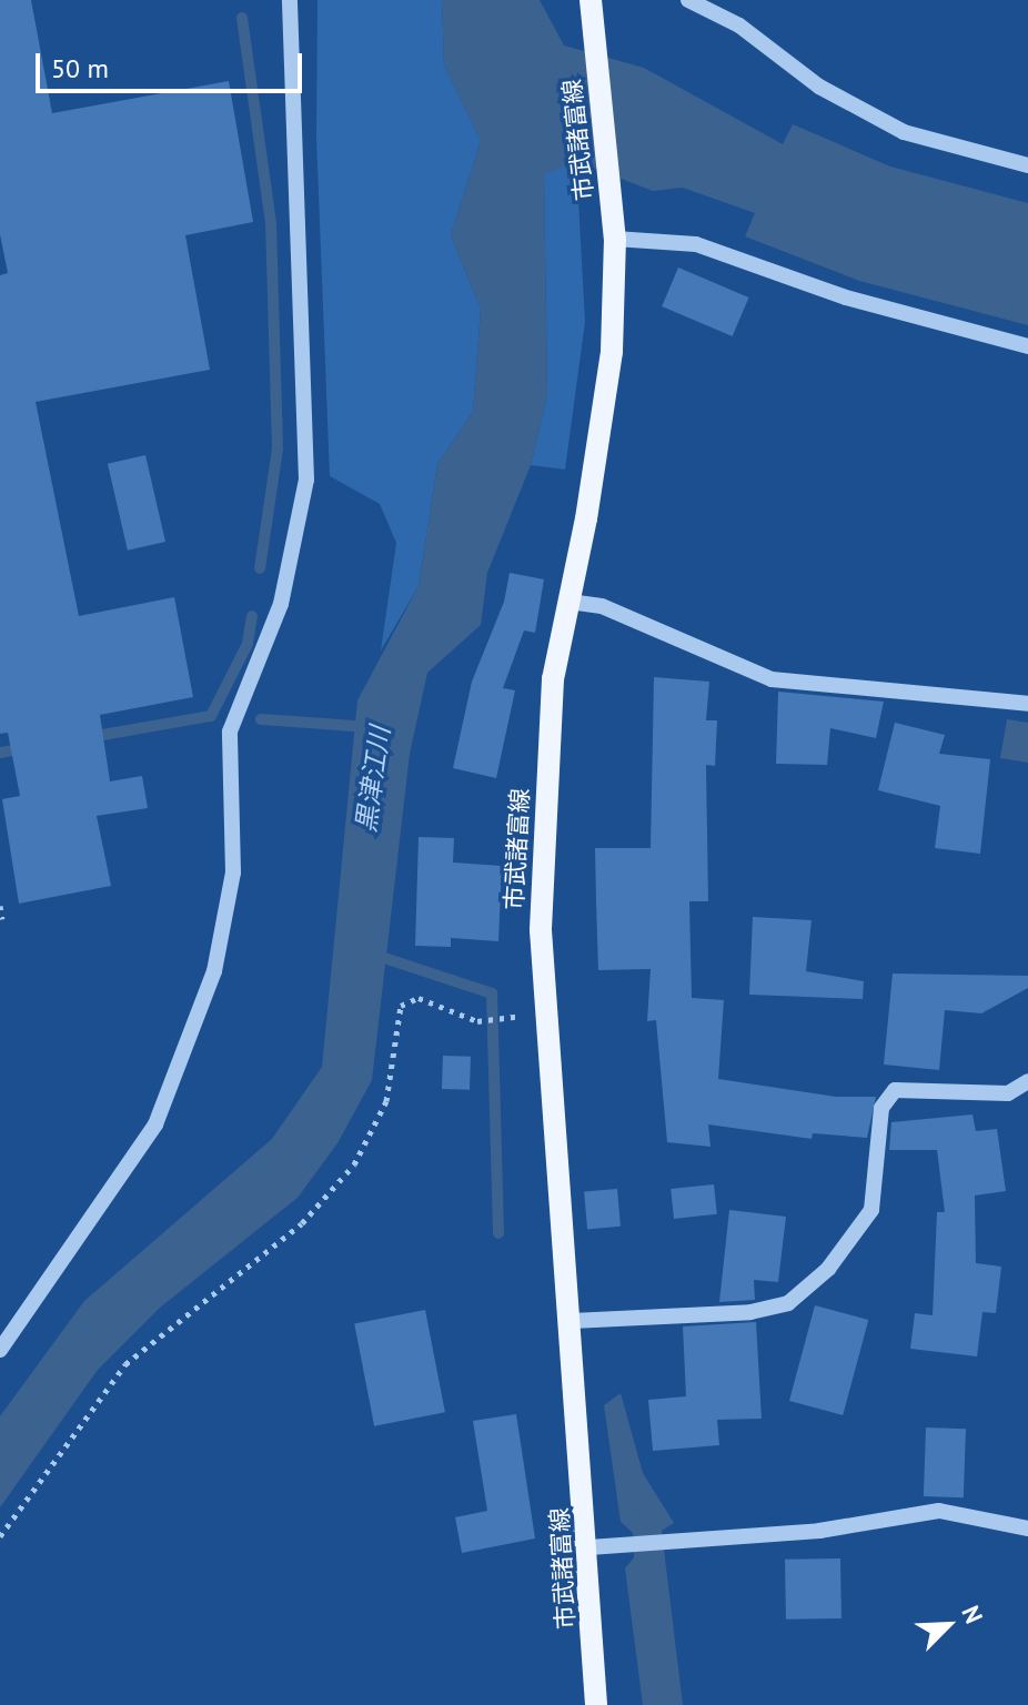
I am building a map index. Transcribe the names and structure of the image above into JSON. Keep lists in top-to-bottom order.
{
  "streets": {
    "main road": ["市武諸富線"]
  },
  "water": ["黒津江川"],
  "scale_bar": "50 m",
  "north": "top right"
}
